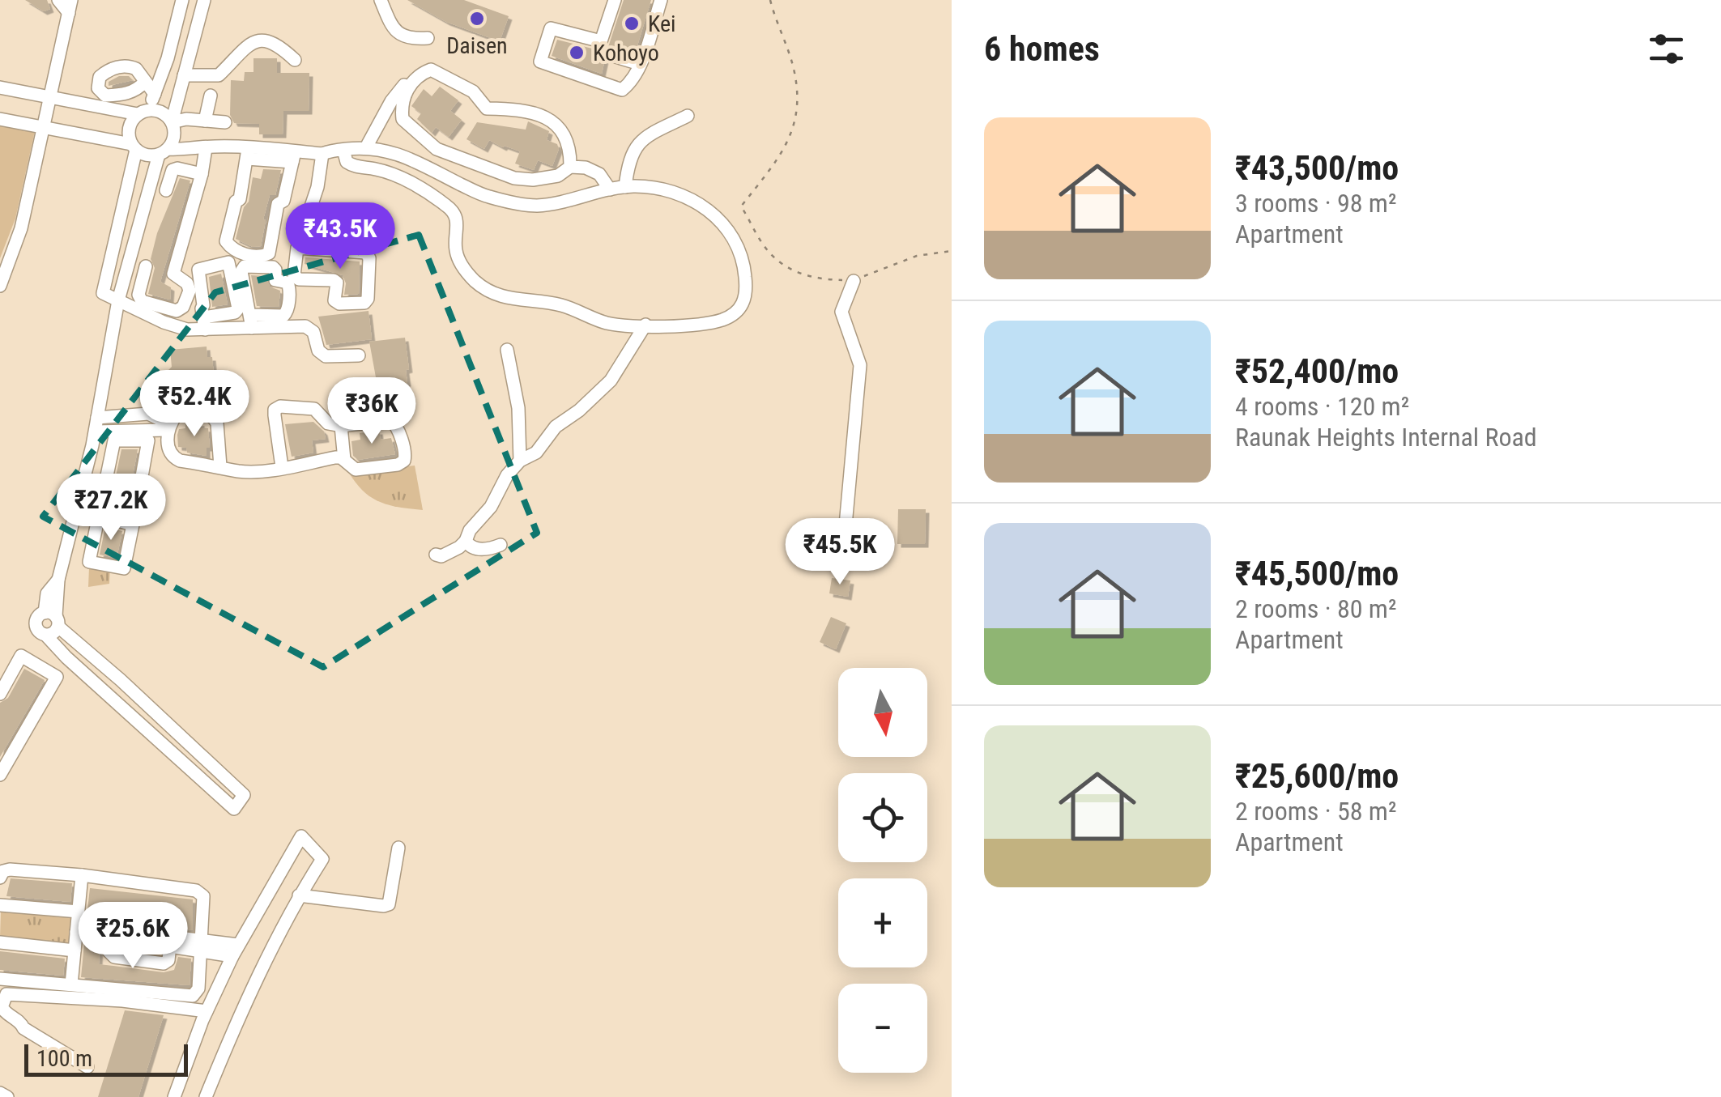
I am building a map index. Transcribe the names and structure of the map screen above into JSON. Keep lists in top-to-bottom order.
{
  "places": ["Daisen", "Kei", "Kohoyo"],
  "scale_bar": "100 m",
  "north": "bottom",
  "page": {
    "heading": "6 homes",
    "list": [
      {
        "name": "₹43,500/mo",
        "note": "3 rooms · 98 m² · Apartment"
      },
      {
        "name": "₹52,400/mo",
        "note": "4 rooms · 120 m² · Raunak Heights Internal Road"
      },
      {
        "name": "₹45,500/mo",
        "note": "2 rooms · 80 m² · Apartment"
      },
      {
        "name": "₹25,600/mo",
        "note": "2 rooms · 58 m² · Apartment"
      }
    ],
    "price": [
      "₹43.5K",
      "₹52.4K",
      "₹36K",
      "₹27.2K",
      "₹45.5K",
      "₹25.6K"
    ],
    "map_buttons": ["+", "−"],
    "scale": "100 m"
  }
}
